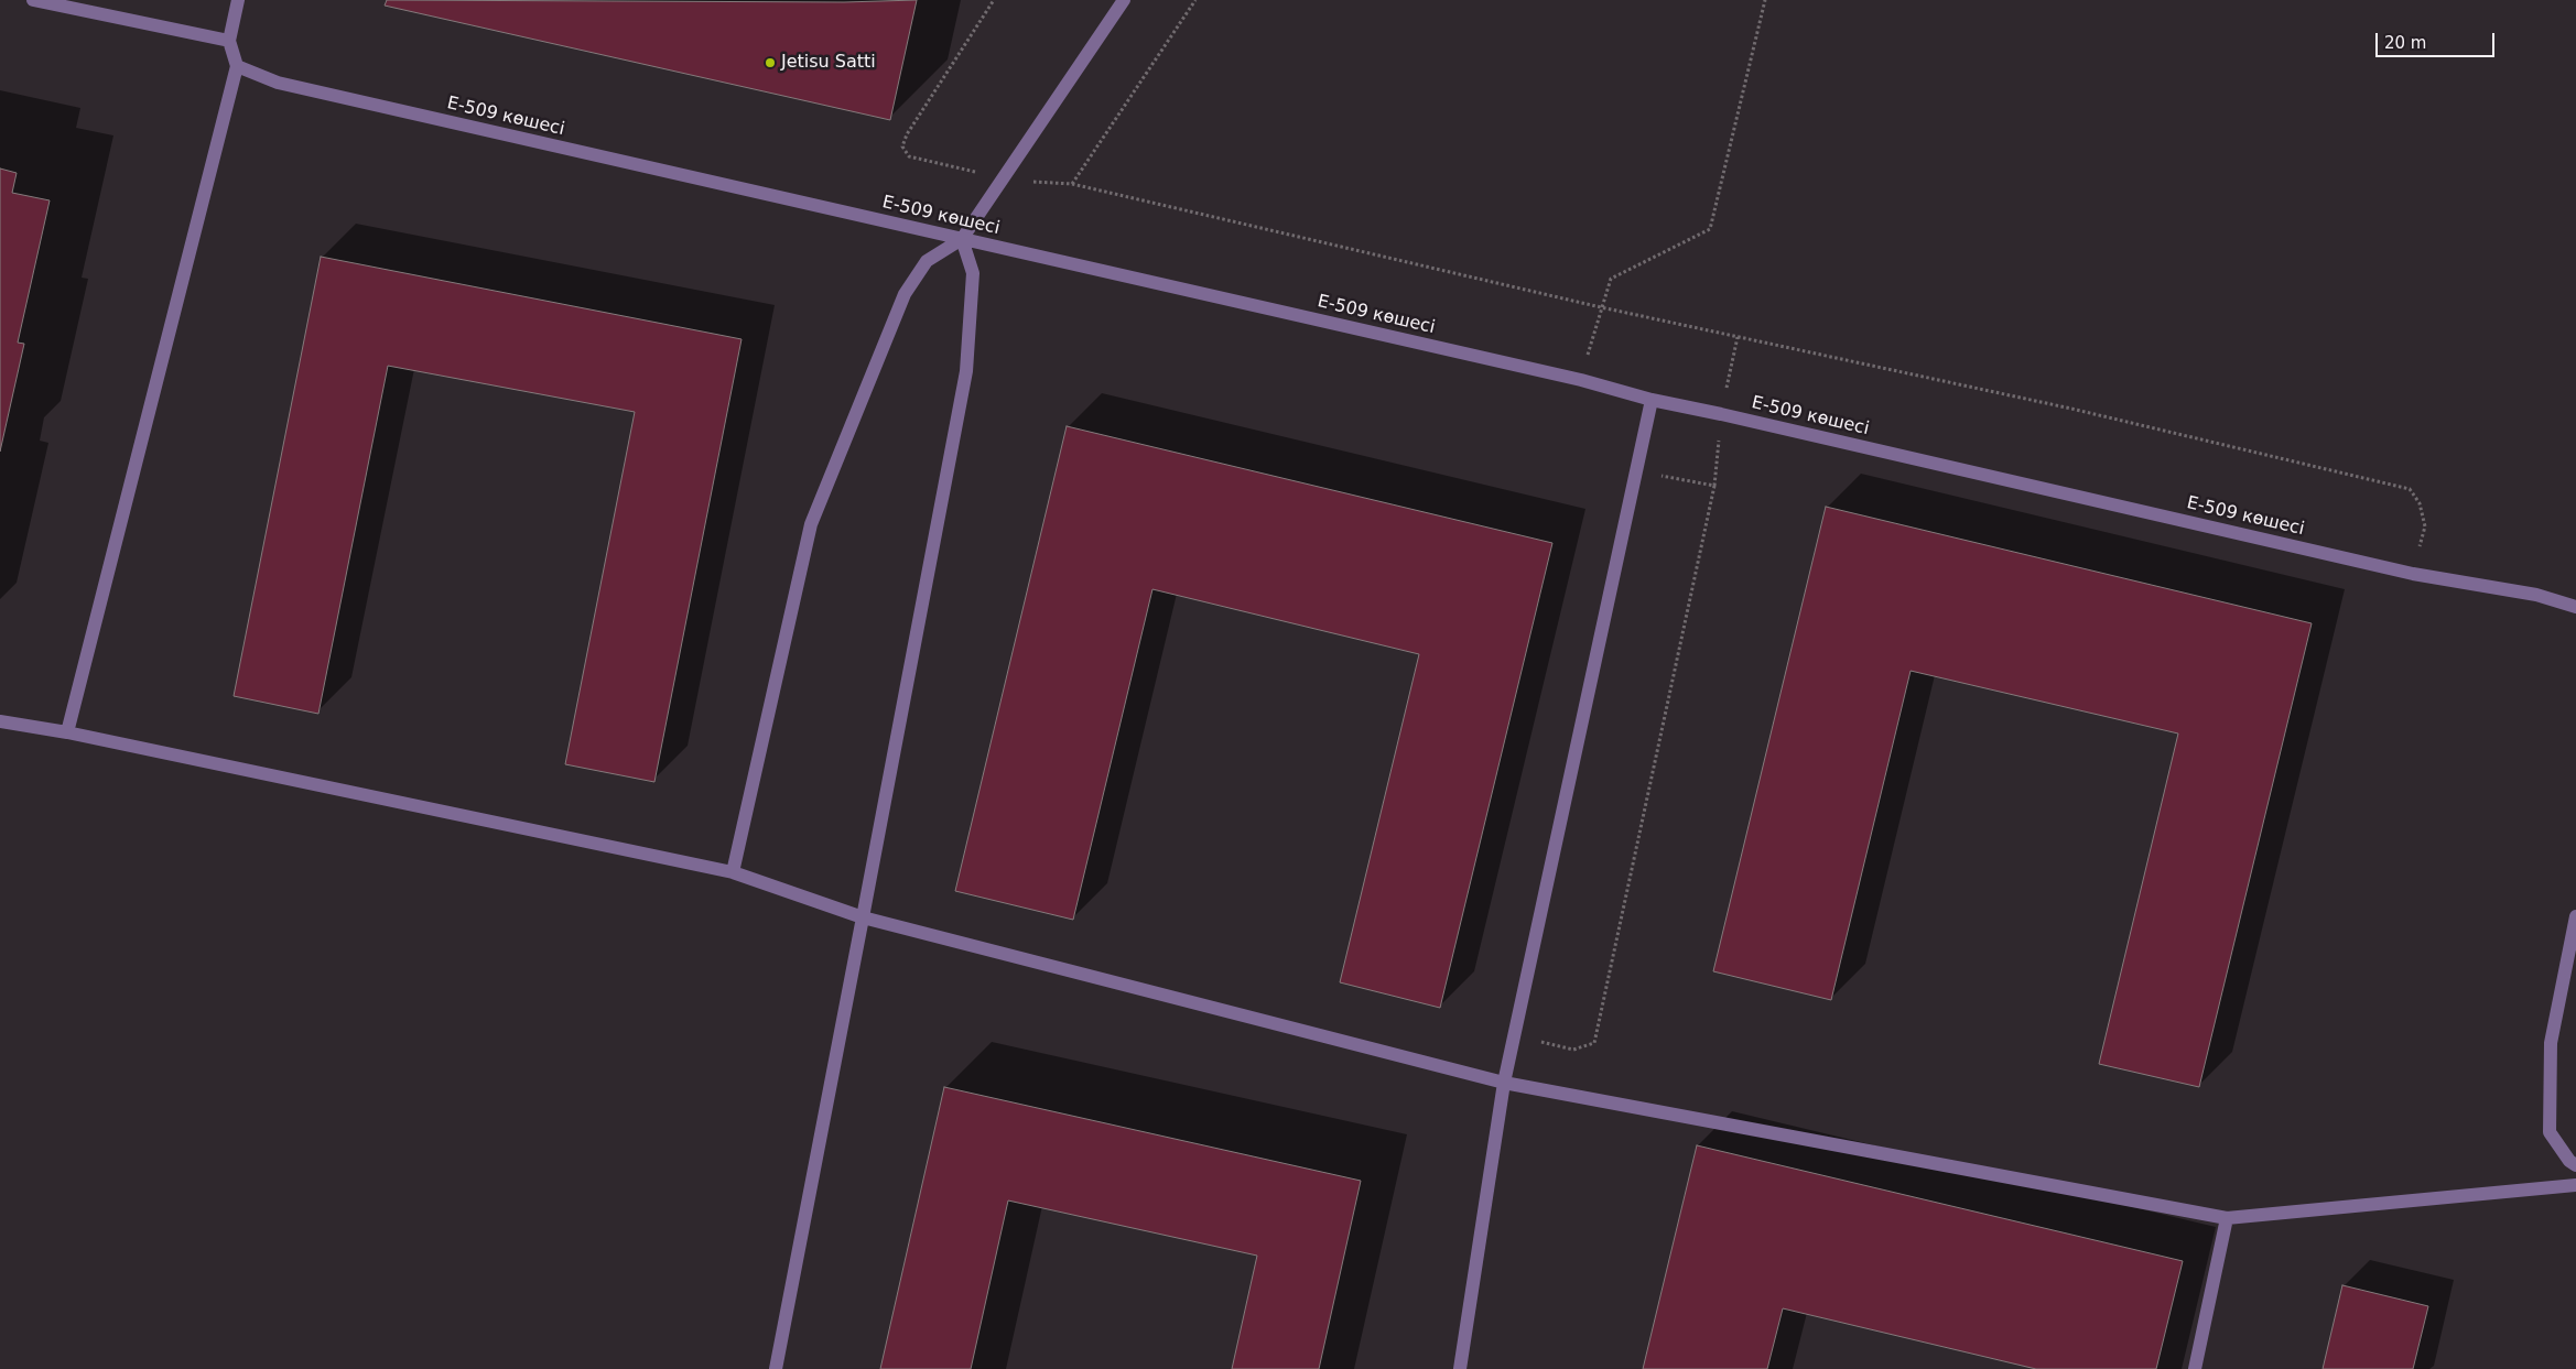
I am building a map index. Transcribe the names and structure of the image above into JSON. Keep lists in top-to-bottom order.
{
  "streets": {
    "street": ["Е-509 көшесі"]
  },
  "places": ["Jetisu Satti"],
  "scale_bar": "20 m"
}
